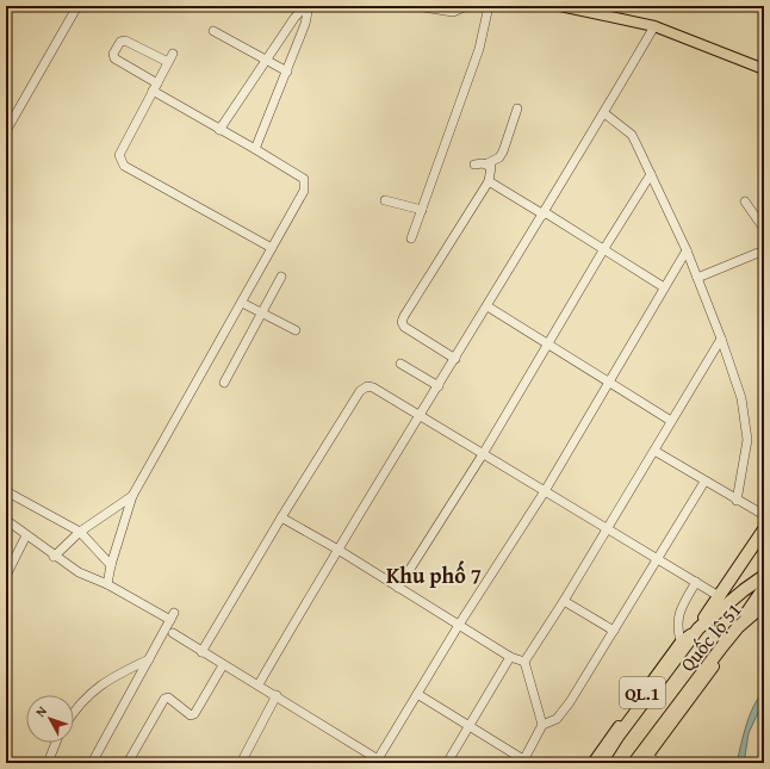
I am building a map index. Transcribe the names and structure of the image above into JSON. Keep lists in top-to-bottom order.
{
  "streets": {
    "highway": ["Quốc lộ 51", "QL.1"]
  },
  "crossings": [
    ["Quốc lộ 51", "QL.1"]
  ],
  "districts": ["Khu phố 7"],
  "north": "top left"
}
